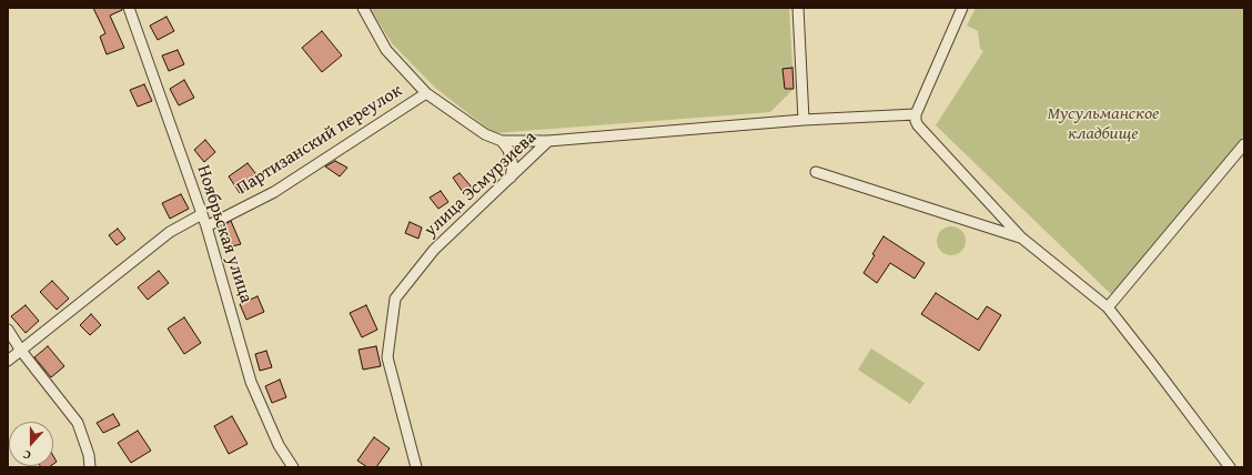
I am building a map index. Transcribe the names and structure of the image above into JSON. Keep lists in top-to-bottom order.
{
  "streets": {
    "street": ["Партизанский переулок", "улица Эсмурзиева", "Ноябрьская улица"]
  },
  "crossings": [
    ["Партизанский переулок", "Ноябрьская улица"]
  ],
  "parks": ["Мусульманское кладбище"],
  "north": "bottom"
}
